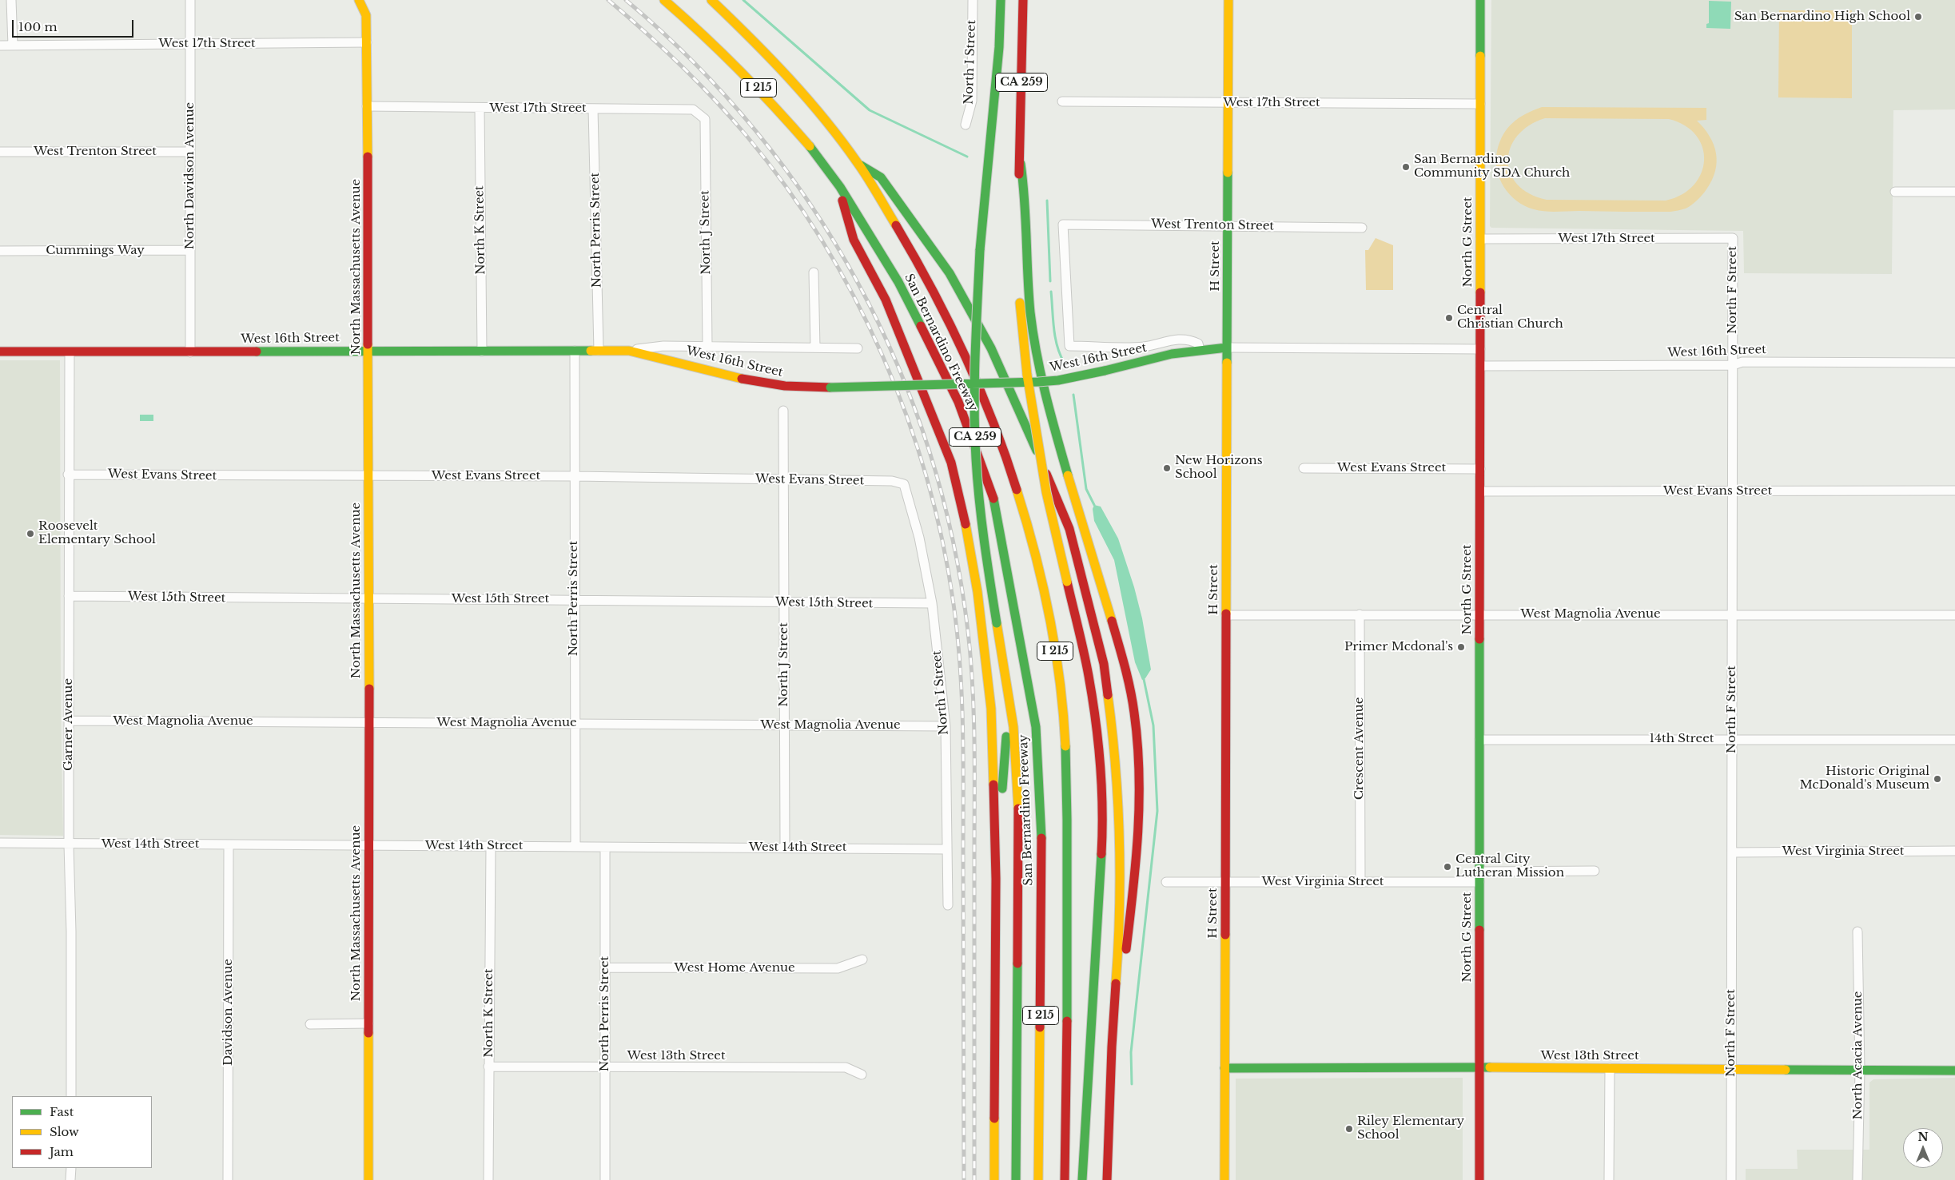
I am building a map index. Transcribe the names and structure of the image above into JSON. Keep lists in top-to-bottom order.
{
  "streets": {
    "main road": [
      "CA 259",
      "I 215",
      "North G Street",
      "H Street",
      "North Massachusetts Avenue",
      "West 16th Street",
      "San Bernardino Freeway",
      "West 13th Street"
    ],
    "street": [
      "West 17th Street",
      "North I Street",
      "West Trenton Street",
      "North Davidson Avenue",
      "North K Street",
      "North Perris Street",
      "North J Street",
      "Cummings Way",
      "North F Street",
      "West Evans Street",
      "West 15th Street",
      "West Magnolia Avenue",
      "Garner Avenue",
      "14th Street",
      "Crescent Avenue",
      "West 14th Street",
      "West Virginia Street",
      "West Home Avenue",
      "Davidson Avenue",
      "North Acacia Avenue"
    ]
  },
  "crossings": [
    ["West 17th Street", "North Davidson Avenue"],
    ["West 17th Street", "North K Street"],
    ["West 17th Street", "North Perris Street"],
    ["West 17th Street", "North J Street"],
    ["West 17th Street", "North G Street"],
    ["West 17th Street", "H Street"],
    ["West 17th Street", "North Massachusetts Avenue"],
    ["West 17th Street", "North F Street"],
    ["North I Street", "West Evans Street"],
    ["North I Street", "West 15th Street"],
    ["North I Street", "West Magnolia Avenue"],
    ["North I Street", "West 14th Street"],
    ["West Trenton Street", "North Davidson Avenue"],
    ["West Trenton Street", "H Street"],
    ["West Trenton Street", "West 16th Street"],
    ["North Davidson Avenue", "Cummings Way"],
    ["North Davidson Avenue", "West 16th Street"],
    ["North K Street", "West 16th Street"],
    ["North K Street", "West 14th Street"],
    ["North K Street", "West 13th Street"],
    ["North Perris Street", "West 16th Street"],
    ["North Perris Street", "West Evans Street"],
    ["North Perris Street", "West 15th Street"],
    ["North Perris Street", "West Magnolia Avenue"],
    ["North Perris Street", "West 14th Street"],
    ["North Perris Street", "West Home Avenue"],
    ["North Perris Street", "West 13th Street"],
    ["North J Street", "West 16th Street"],
    ["North J Street", "West Evans Street"],
    ["North J Street", "West 15th Street"],
    ["North J Street", "West Magnolia Avenue"],
    ["North J Street", "West 14th Street"],
    ["North G Street", "West 16th Street"],
    ["North G Street", "West Evans Street"],
    ["North G Street", "West Magnolia Avenue"],
    ["North G Street", "14th Street"],
    ["North G Street", "West Virginia Street"],
    ["North G Street", "West 13th Street"],
    ["H Street", "West 16th Street"],
    ["H Street", "West Magnolia Avenue"],
    ["H Street", "West Virginia Street"],
    ["H Street", "West 13th Street"],
    ["North Massachusetts Avenue", "West 16th Street"],
    ["North Massachusetts Avenue", "West Evans Street"],
    ["North Massachusetts Avenue", "West 15th Street"],
    ["North Massachusetts Avenue", "West Magnolia Avenue"],
    ["North Massachusetts Avenue", "West 14th Street"],
    ["North F Street", "West 16th Street"],
    ["North F Street", "West Evans Street"],
    ["North F Street", "West Magnolia Avenue"],
    ["North F Street", "14th Street"],
    ["North F Street", "West Virginia Street"],
    ["North F Street", "West 13th Street"],
    ["West 16th Street", "Garner Avenue"],
    ["West Evans Street", "Garner Avenue"],
    ["West 15th Street", "Garner Avenue"],
    ["West Magnolia Avenue", "Garner Avenue"],
    ["West Magnolia Avenue", "Crescent Avenue"],
    ["Garner Avenue", "West 14th Street"],
    ["Crescent Avenue", "West Virginia Street"],
    ["West 14th Street", "Davidson Avenue"],
    ["North Acacia Avenue", "West 13th Street"]
  ],
  "places": [
    "San Bernardino High School",
    "San Bernardino Community SDA Church",
    "Central Christian Church",
    "New Horizons School",
    "Roosevelt Elementary School",
    "Primer Mcdonal's",
    "Historic Original McDonald's Museum",
    "Central City Lutheran Mission",
    "Riley Elementary School"
  ],
  "legend": ["Fast", "Slow", "Jam"],
  "scale_bar": "100 m",
  "north": "top"
}
